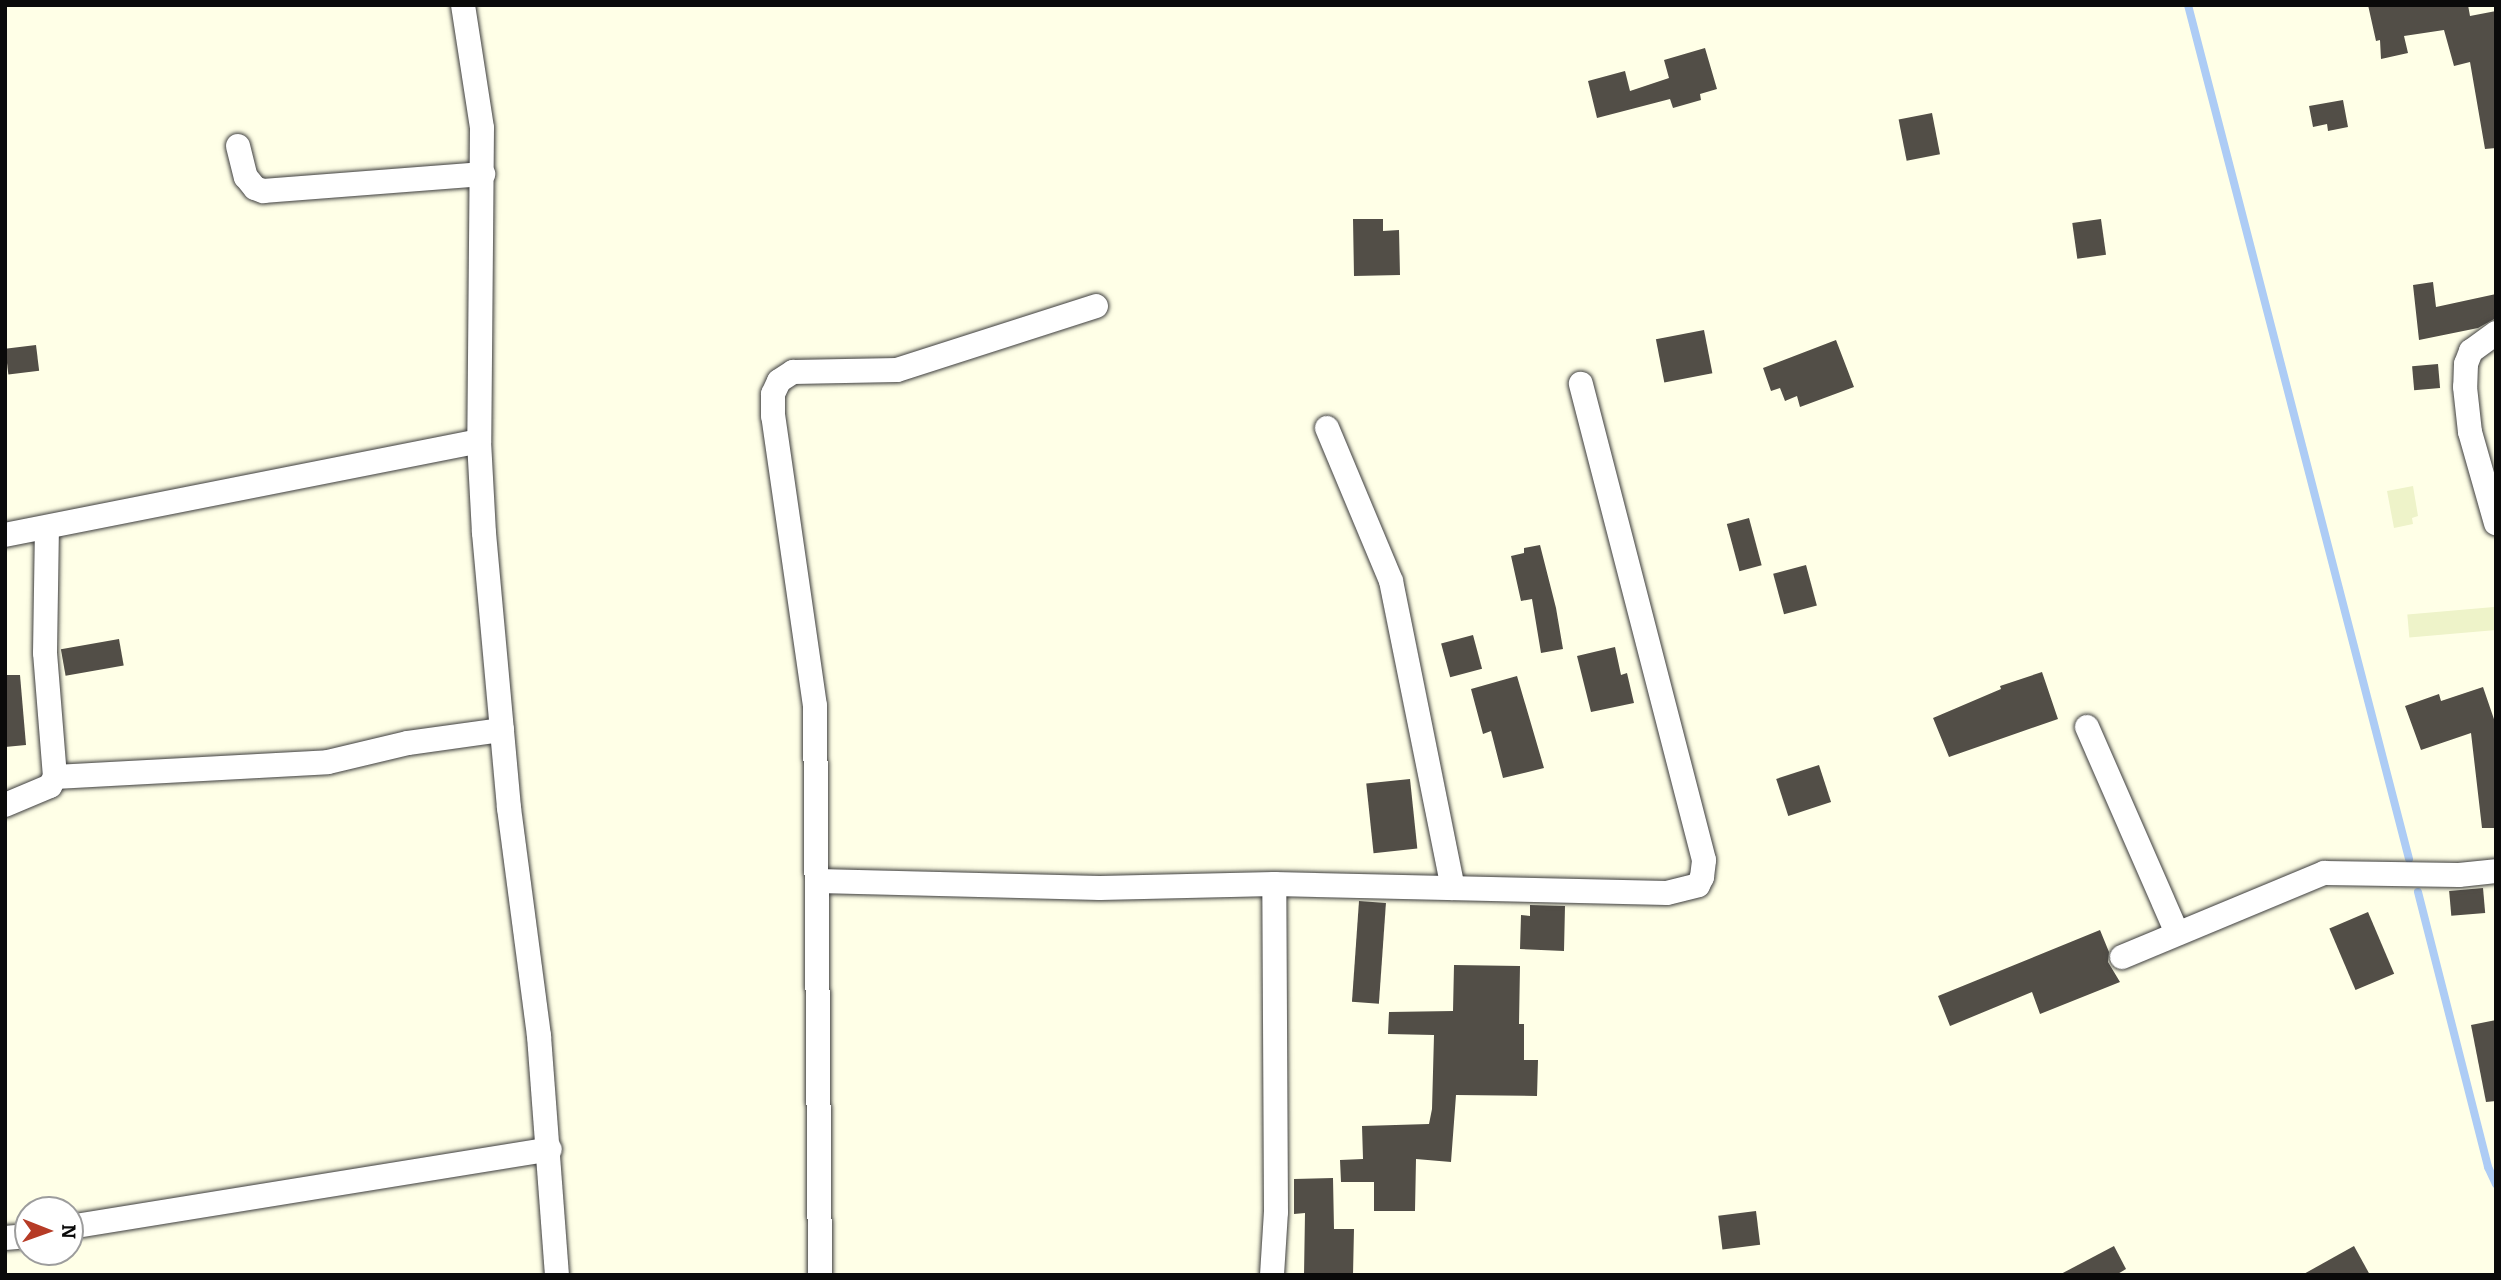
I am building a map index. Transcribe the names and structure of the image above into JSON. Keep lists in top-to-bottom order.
{
  "north": "right"
}
